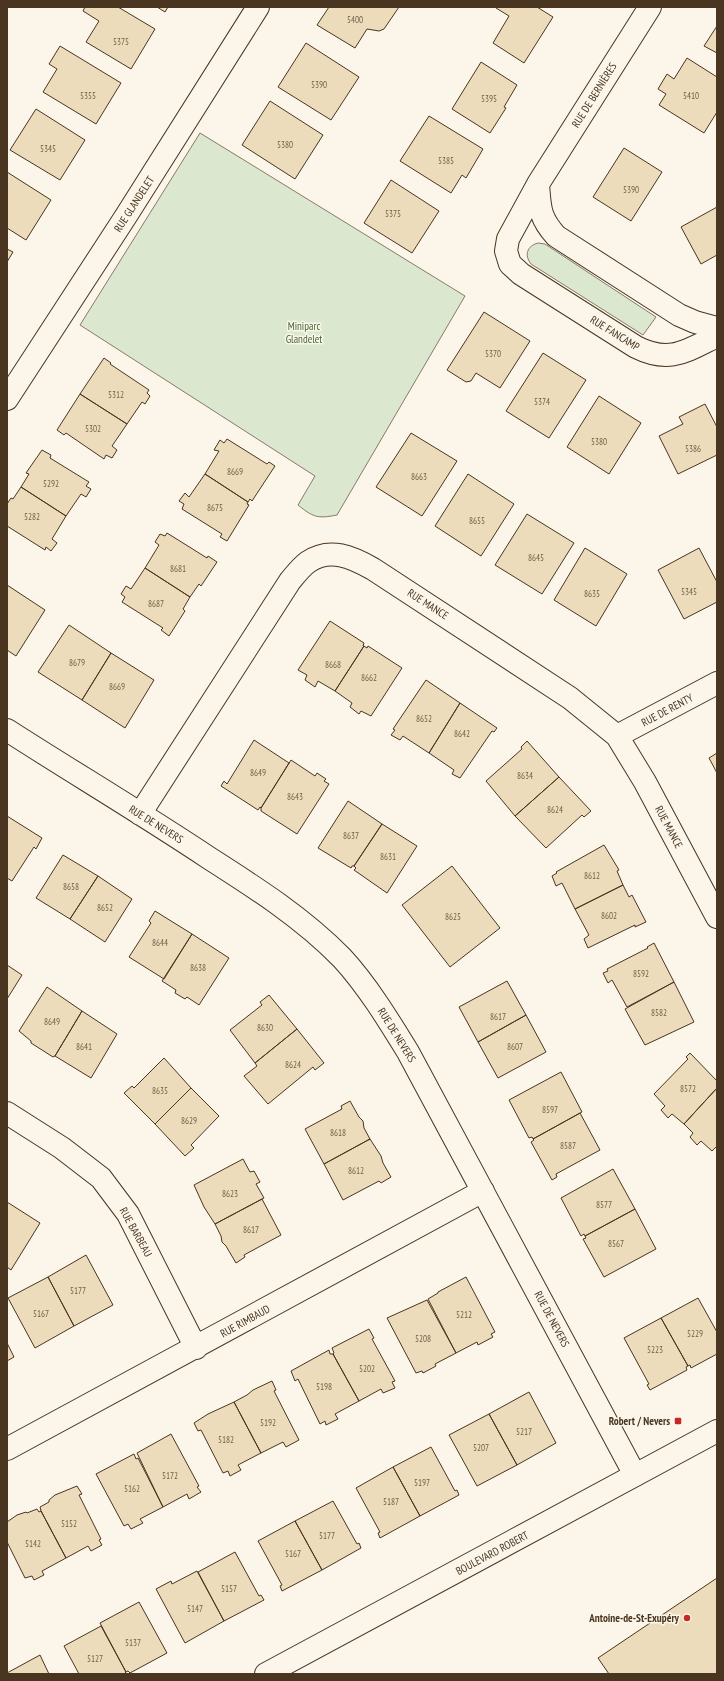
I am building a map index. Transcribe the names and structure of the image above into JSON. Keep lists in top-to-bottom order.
{
  "streets": {
    "street": [
      "RUE DE BERNIÈRES",
      "RUE GLANDELET",
      "RUE FANCAMP",
      "RUE MANCE",
      "RUE DE RENTY",
      "RUE DE NEVERS",
      "RUE BARBEAU",
      "RUE RIMBAUD",
      "BOULEVARD ROBERT"
    ]
  },
  "crossings": [
    ["RUE DE BERNIÈRES", "RUE FANCAMP"],
    ["RUE MANCE", "RUE DE RENTY"],
    ["RUE MANCE", "RUE DE NEVERS"],
    ["RUE DE NEVERS", "RUE RIMBAUD"],
    ["RUE DE NEVERS", "BOULEVARD ROBERT"],
    ["RUE BARBEAU", "RUE RIMBAUD"]
  ],
  "parks": ["Miniparc Glandelet"],
  "places": {
    "transit": ["Robert / Nevers"],
    "other": ["Antoine-de-St-Exupéry"]
  },
  "house_numbers": [
    "5400",
    "5375",
    "5390",
    "5355",
    "5410",
    "5395",
    "5380",
    "5345",
    "5385",
    "5390",
    "5375",
    "5370",
    "5312",
    "5374",
    "5302",
    "5380",
    "5386",
    "8669",
    "8663",
    "5292",
    "8675",
    "5282",
    "8655",
    "8645",
    "8681",
    "5345",
    "8635",
    "8687",
    "8679",
    "8668",
    "8662",
    "8669",
    "8652",
    "8642",
    "8649",
    "8634",
    "8643",
    "8624",
    "8637",
    "8631",
    "8612",
    "8658",
    "8652",
    "8602",
    "8625",
    "8644",
    "8638",
    "8592",
    "8582",
    "8617",
    "8649",
    "8630",
    "8641",
    "8607",
    "8624",
    "8572",
    "8635",
    "8597",
    "8629",
    "8618",
    "8587",
    "8612",
    "8623",
    "8577",
    "8617",
    "8567",
    "5177",
    "5167",
    "5212",
    "5229",
    "5208",
    "5223",
    "5202",
    "5198",
    "5192",
    "5217",
    "5182",
    "5207",
    "5172",
    "5197",
    "5162",
    "5187",
    "5152",
    "5177",
    "5142",
    "5167",
    "5157",
    "5147",
    "5137",
    "5127"
  ]
}
